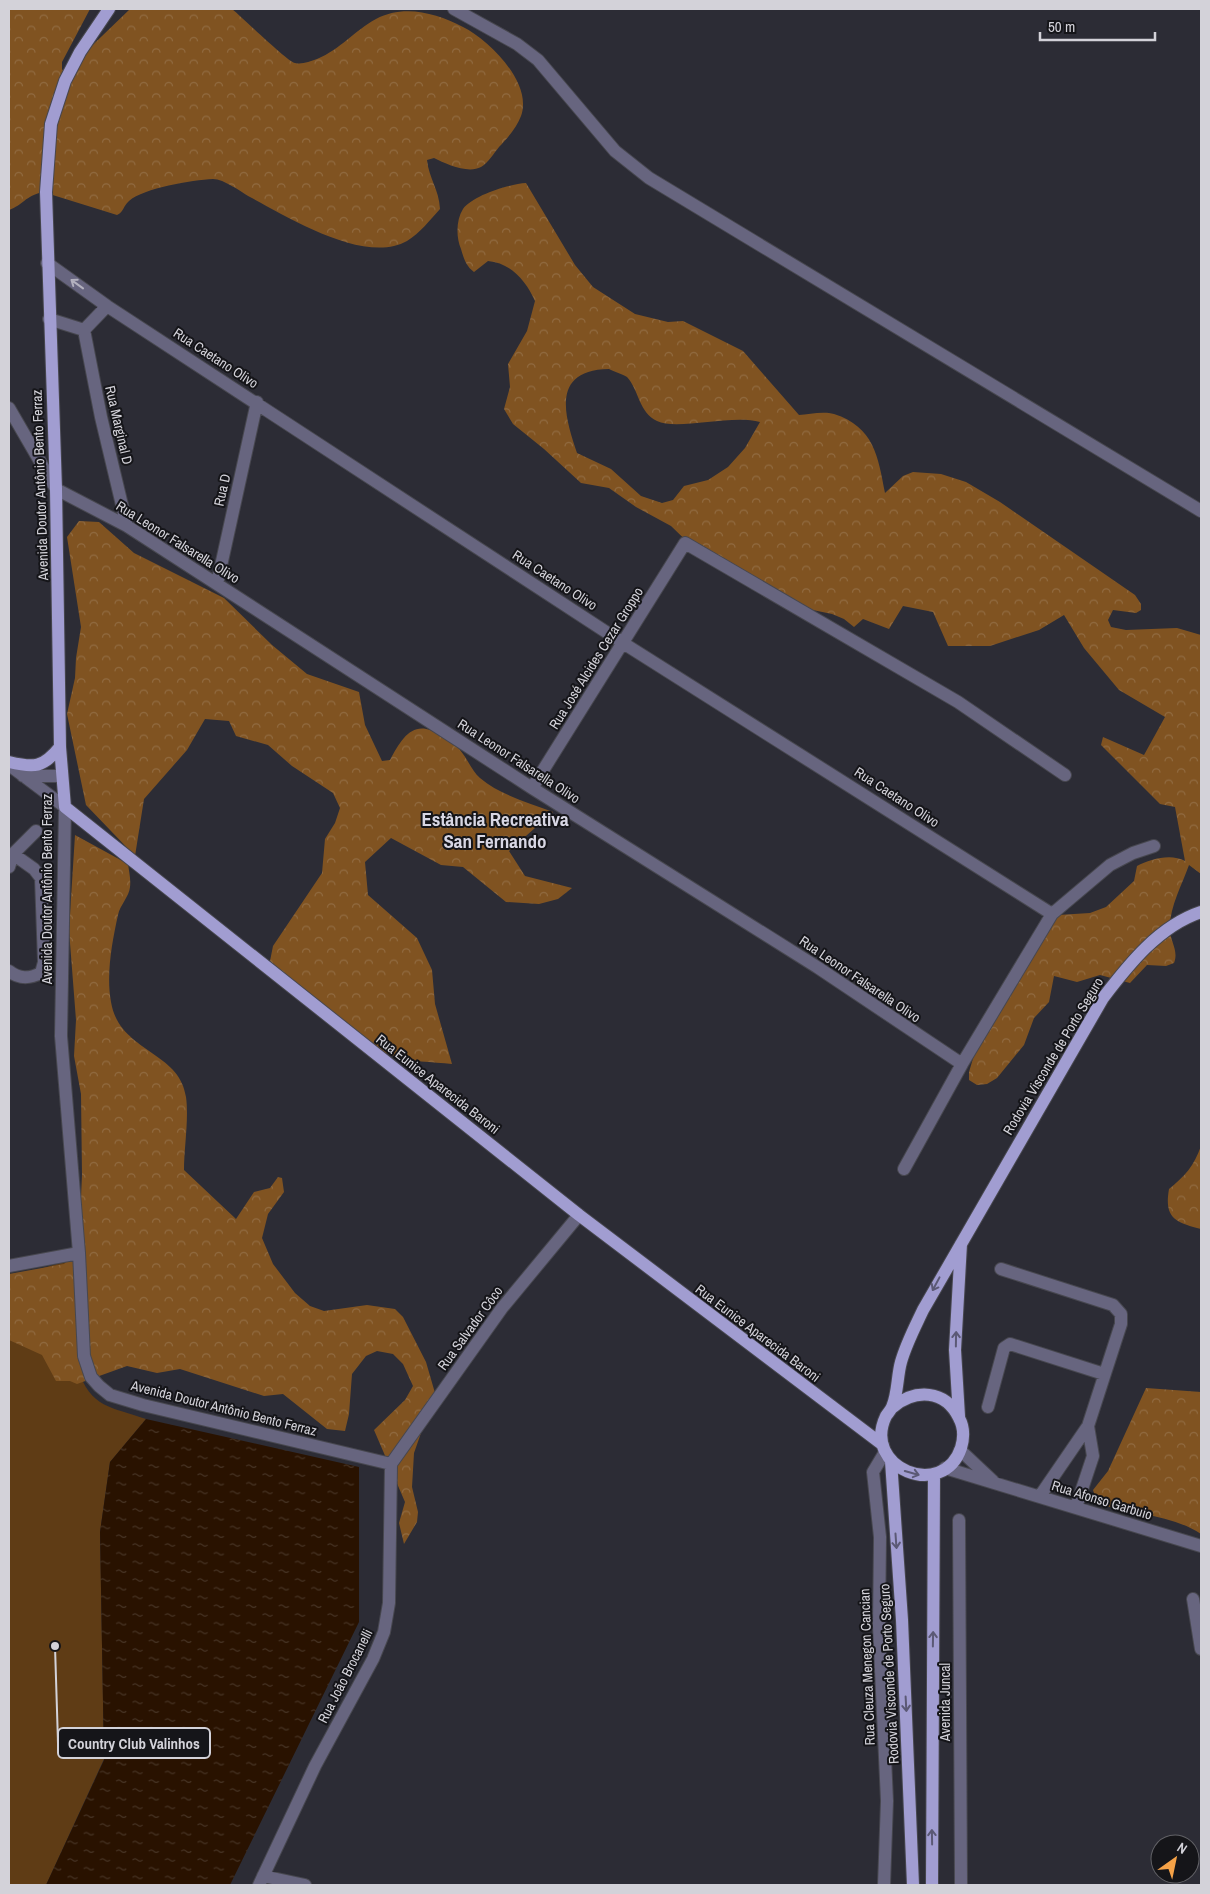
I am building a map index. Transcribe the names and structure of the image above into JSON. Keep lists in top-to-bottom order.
{
  "streets": {
    "main road": ["Avenida Doutor Antônio Bento Ferraz", "Rodovia Visconde de Porto Seguro", "Rua Eunice Aparecida Baroni"],
    "street": [
      "Rua Caetano Olivo",
      "Rua Marginal D",
      "Rua D",
      "Rua Leonor Falsarella Olivo",
      "Rua José Alcides Cezar Groppo",
      "Rua Salvador Côco",
      "Rua Afonso Garbuio",
      "Rua Cleuza Menegon Cancian",
      "Rua João Brocanelli",
      "Avenida Juncal"
    ]
  },
  "crossings": [
    ["Rua Caetano Olivo", "Avenida Doutor Antônio Bento Ferraz"],
    ["Rua Caetano Olivo", "Rua D"],
    ["Rua Caetano Olivo", "Rua José Alcides Cezar Groppo"],
    ["Rua Marginal D", "Rua Leonor Falsarella Olivo"],
    ["Avenida Doutor Antônio Bento Ferraz", "Rua Leonor Falsarella Olivo"],
    ["Avenida Doutor Antônio Bento Ferraz", "Rua Eunice Aparecida Baroni"],
    ["Avenida Doutor Antônio Bento Ferraz", "Rua Salvador Côco"],
    ["Avenida Doutor Antônio Bento Ferraz", "Rua João Brocanelli"],
    ["Rua D", "Rua Leonor Falsarella Olivo"],
    ["Rua Leonor Falsarella Olivo", "Rua José Alcides Cezar Groppo"],
    ["Rodovia Visconde de Porto Seguro", "Rua Eunice Aparecida Baroni"],
    ["Rodovia Visconde de Porto Seguro", "Rua Afonso Garbuio"],
    ["Rodovia Visconde de Porto Seguro", "Rua Cleuza Menegon Cancian"],
    ["Rua Eunice Aparecida Baroni", "Rua Salvador Côco"],
    ["Rua Eunice Aparecida Baroni", "Rua Afonso Garbuio"],
    ["Rua Eunice Aparecida Baroni", "Rua Cleuza Menegon Cancian"],
    ["Rua Salvador Côco", "Rua João Brocanelli"],
    ["Rua Afonso Garbuio", "Rua Cleuza Menegon Cancian"]
  ],
  "districts": ["Estância Recreativa San Fernando"],
  "places": ["Country Club Valinhos"],
  "scale_bar": "50 m",
  "north": "top right"
}
